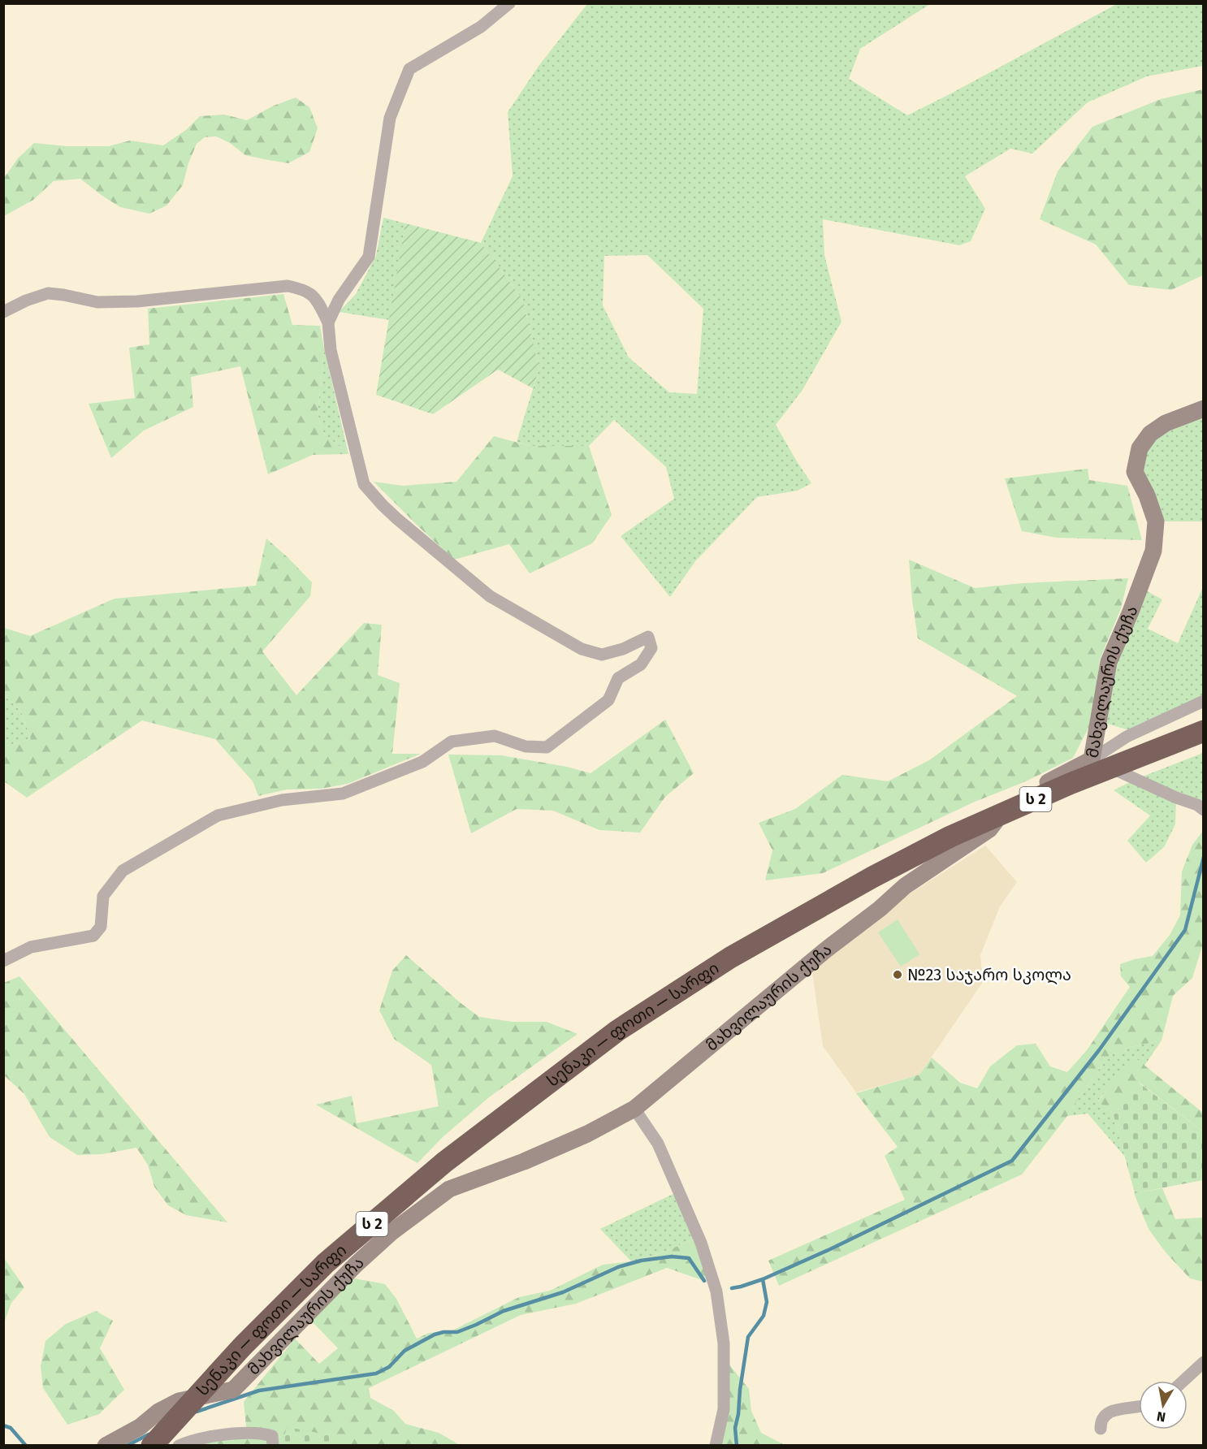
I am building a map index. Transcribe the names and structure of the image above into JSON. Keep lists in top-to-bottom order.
{
  "streets": {
    "highway": ["ს 2", "სენაკი — ფოთი — სარფი"],
    "street": ["მახვილაურის ქუჩა"]
  },
  "places": ["№23 საჯარო სკოლა"],
  "north": "bottom"
}
